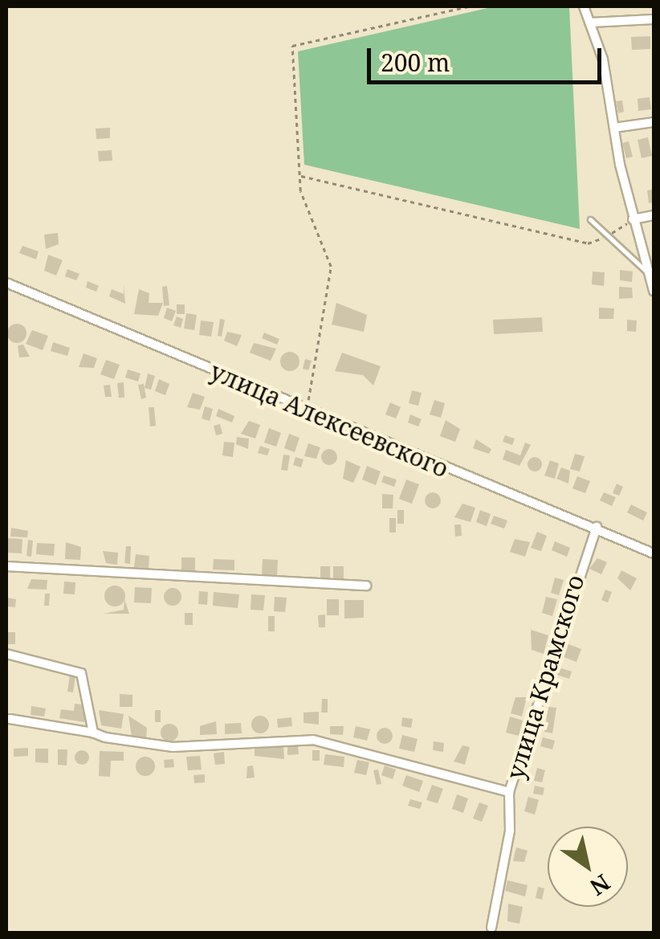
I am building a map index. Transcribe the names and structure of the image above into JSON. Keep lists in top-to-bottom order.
{
  "streets": {
    "street": ["улица Алексеевского", "улица Крамского"]
  },
  "crossings": [
    ["улица Алексеевского", "улица Крамского"]
  ],
  "scale_bar": "200 m",
  "north": "bottom right"
}
